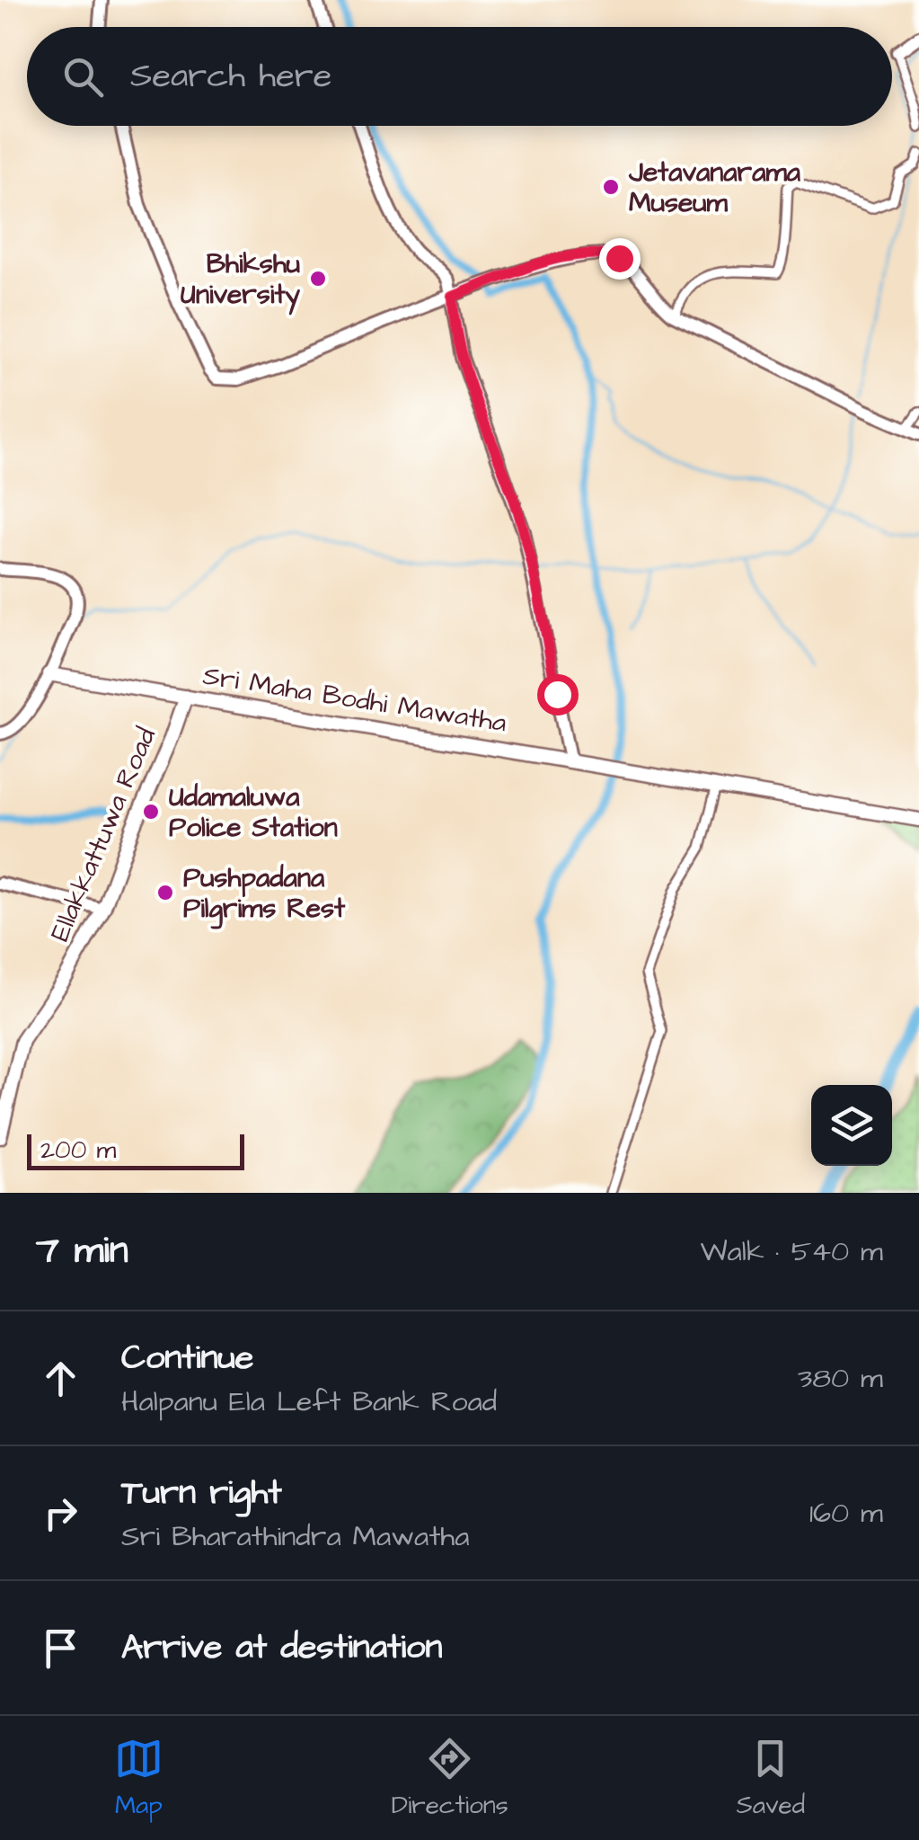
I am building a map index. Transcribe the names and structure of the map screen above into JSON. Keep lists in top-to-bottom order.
{
  "streets": {
    "main road": ["Sri Maha Bodhi Mawatha", "Ellakkattuwa Road"]
  },
  "crossings": [
    ["Sri Maha Bodhi Mawatha", "Ellakkattuwa Road"]
  ],
  "places": [
    "Jetavanarama Museum",
    "Bhikshu University",
    "Udamaluwa Police Station",
    "Pushpadana Pilgrims Rest"
  ],
  "scale_bar": "200 m",
  "page": {
    "search": "Search here",
    "scale": "200 m",
    "heading": ["7 min", "Walk · 540 m"],
    "list": [
      ["Continue", "Halpanu Ela Left Bank Road", "380 m"],
      ["Turn right", "Sri Bharathindra Mawatha", "160 m"],
      "Arrive at destination"
    ],
    "nav": ["Map", "Directions", "Saved"]
  }
}
